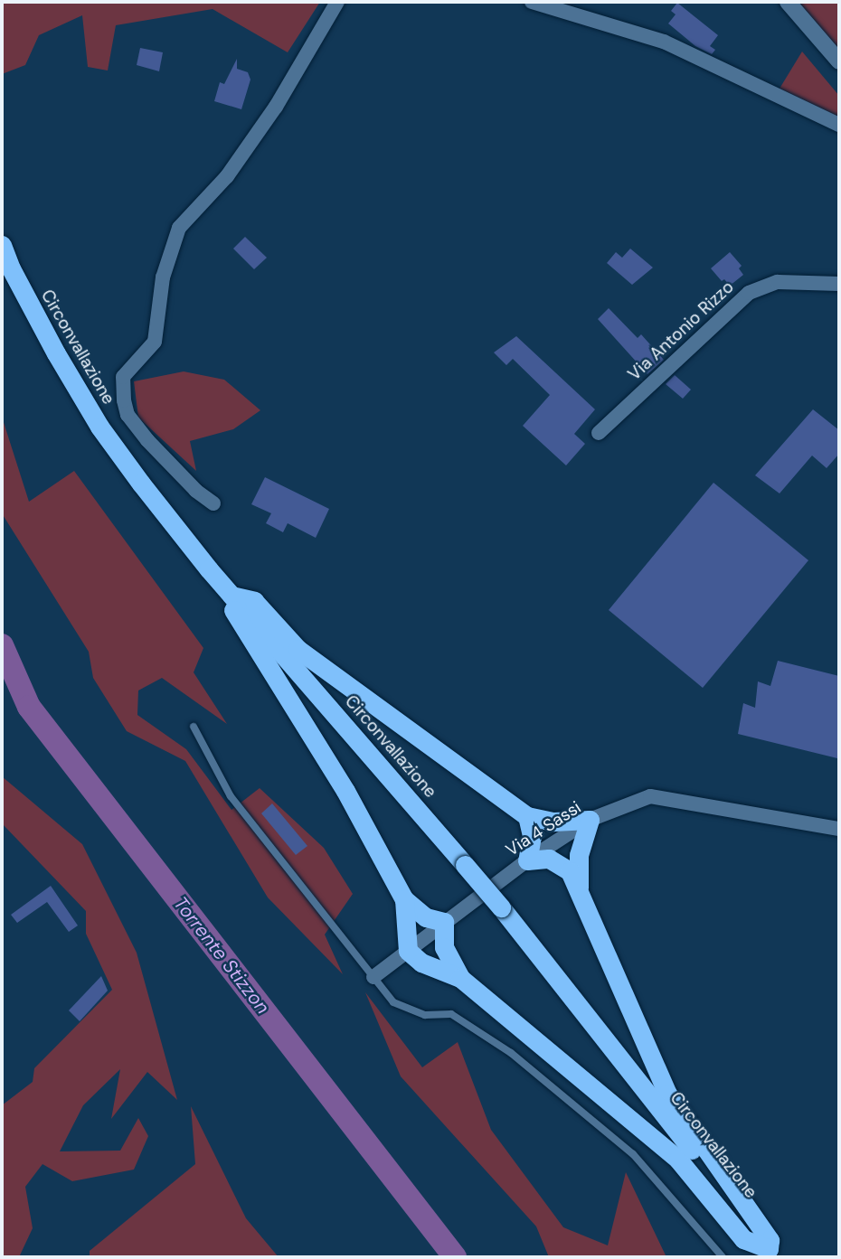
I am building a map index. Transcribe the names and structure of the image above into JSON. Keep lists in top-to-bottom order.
{
  "streets": {
    "highway": ["Circonvallazione"],
    "street": ["Via Antonio Rizzo", "Via 4 Sassi"]
  },
  "water": ["Torrente Stizzon"]
}
